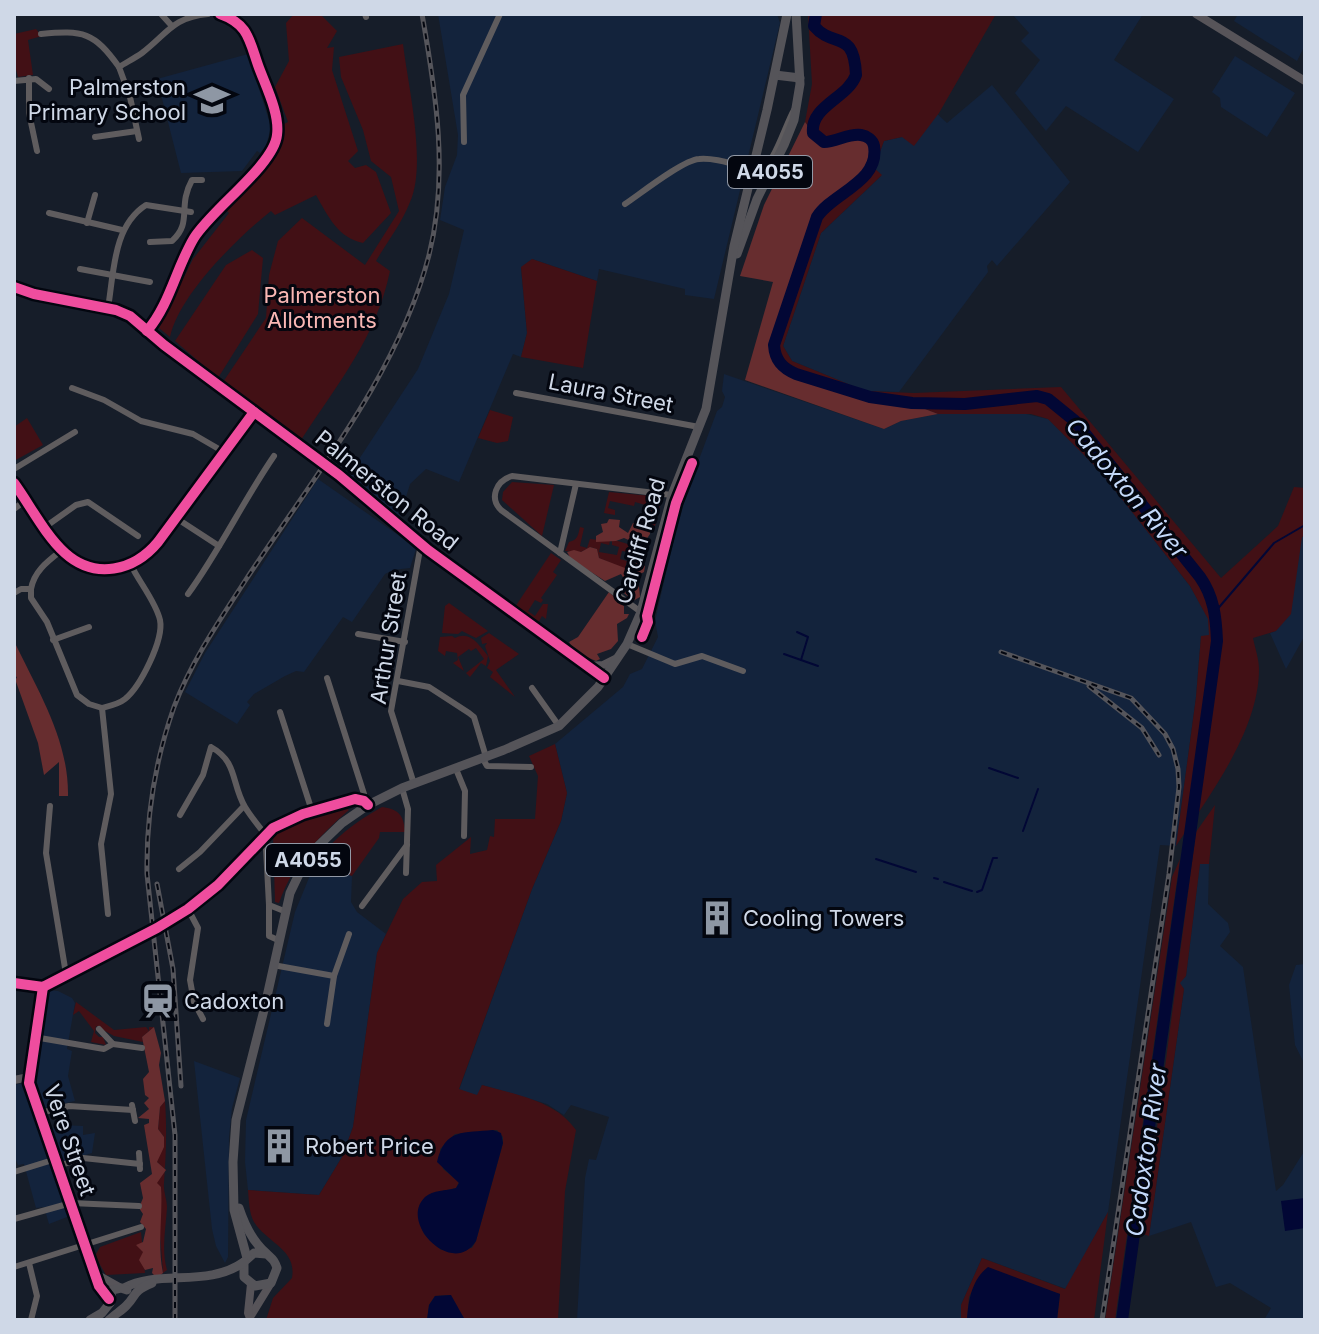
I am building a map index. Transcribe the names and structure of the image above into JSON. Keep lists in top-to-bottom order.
{
  "streets": {
    "main road": ["A4055", "Cardiff Road"],
    "street": [
      "Laura Street",
      "Palmerston Road",
      "Arthur Street",
      "Vere Street"
    ]
  },
  "crossings": [
    ["Laura Street", "Cardiff Road"],
    ["Palmerston Road", "Cardiff Road"],
    ["Palmerston Road", "Arthur Street"],
    ["Cardiff Road", "Arthur Street"]
  ],
  "water": ["Cadoxton River"],
  "parks": ["Palmerston Allotments"],
  "places": {
    "school or university": ["Palmerston Primary School"],
    "building": ["Cooling Towers", "Robert Price"],
    "station": ["Cadoxton"]
  }
}
